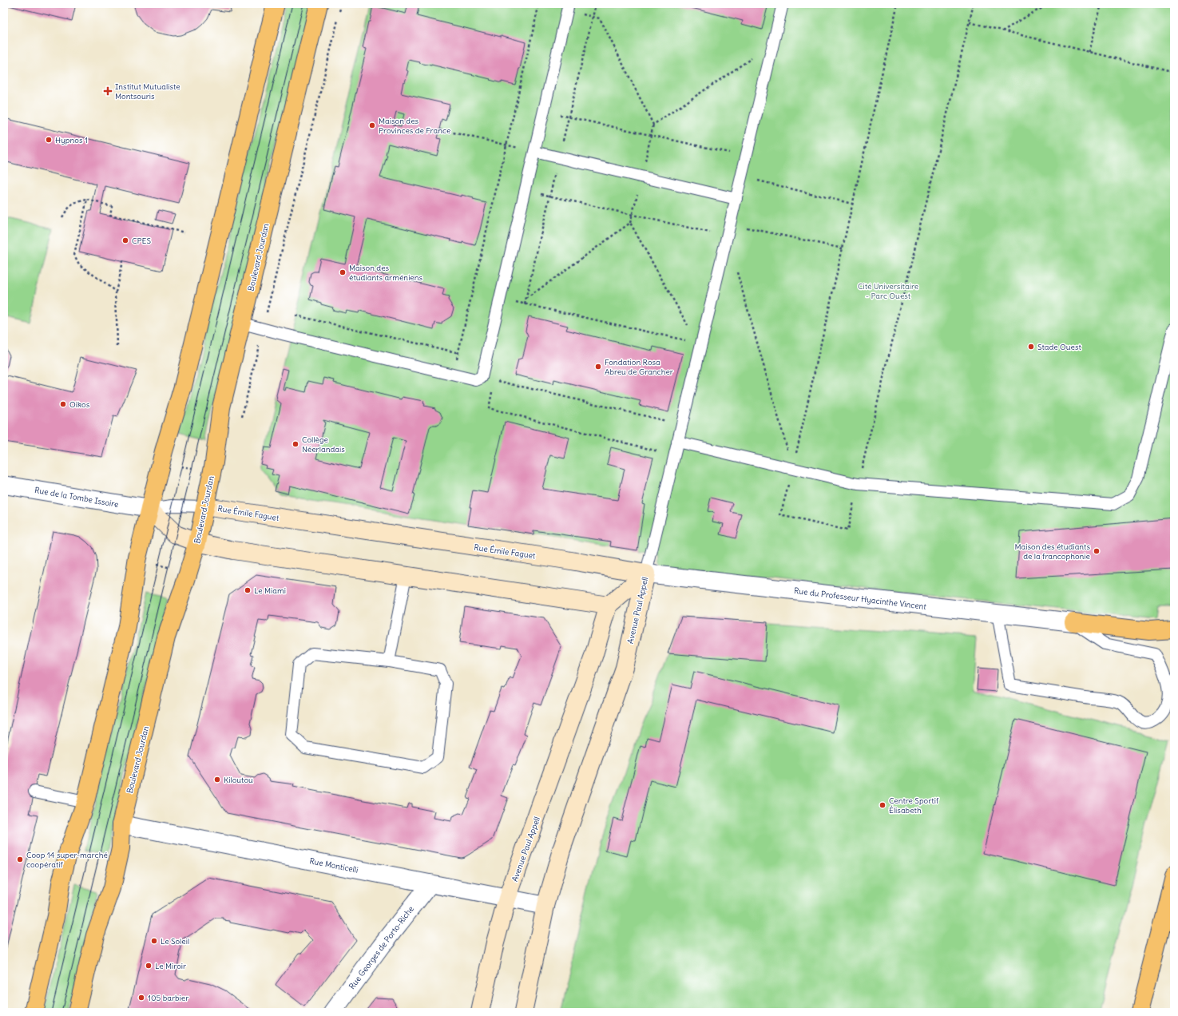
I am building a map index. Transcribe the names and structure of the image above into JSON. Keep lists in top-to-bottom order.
{
  "streets": {
    "main road": ["Boulevard Jourdan"],
    "street": [
      "Rue de la Tombe Issoire",
      "Rue Émile Faguet",
      "Rue du Professeur Hyacinthe Vincent",
      "Avenue Paul Appell",
      "Rue Monticelli",
      "Rue Georges de Porto-Riche"
    ]
  },
  "crossings": [
    ["Boulevard Jourdan", "Rue Émile Faguet"],
    ["Boulevard Jourdan", "Rue Monticelli"],
    ["Rue de la Tombe Issoire", "Rue Émile Faguet"],
    ["Rue Émile Faguet", "Rue du Professeur Hyacinthe Vincent"],
    ["Rue Émile Faguet", "Avenue Paul Appell"],
    ["Rue du Professeur Hyacinthe Vincent", "Avenue Paul Appell"],
    ["Avenue Paul Appell", "Rue Monticelli"],
    ["Rue Monticelli", "Rue Georges de Porto-Riche"]
  ],
  "parks": ["Cité Universitaire - Parc Ouest"],
  "places": {
    "health": ["Institut Mutualiste Montsouris"],
    "other": [
      "Maison des Provinces de France",
      "Hypnos 1",
      "CPES",
      "Maison des étudiants arméniens",
      "Stade Ouest",
      "Fondation Rosa Abreu de Grancher",
      "Oikos",
      "Collège Néerlandais",
      "Maison des étudiants de la francophonie",
      "Le Miami",
      "Kiloutou",
      "Centre Sportif Élisabeth",
      "Coop 14 super-marché coopératif",
      "Le Soleil",
      "Le Miroir",
      "105 barbier"
    ]
  }
}
